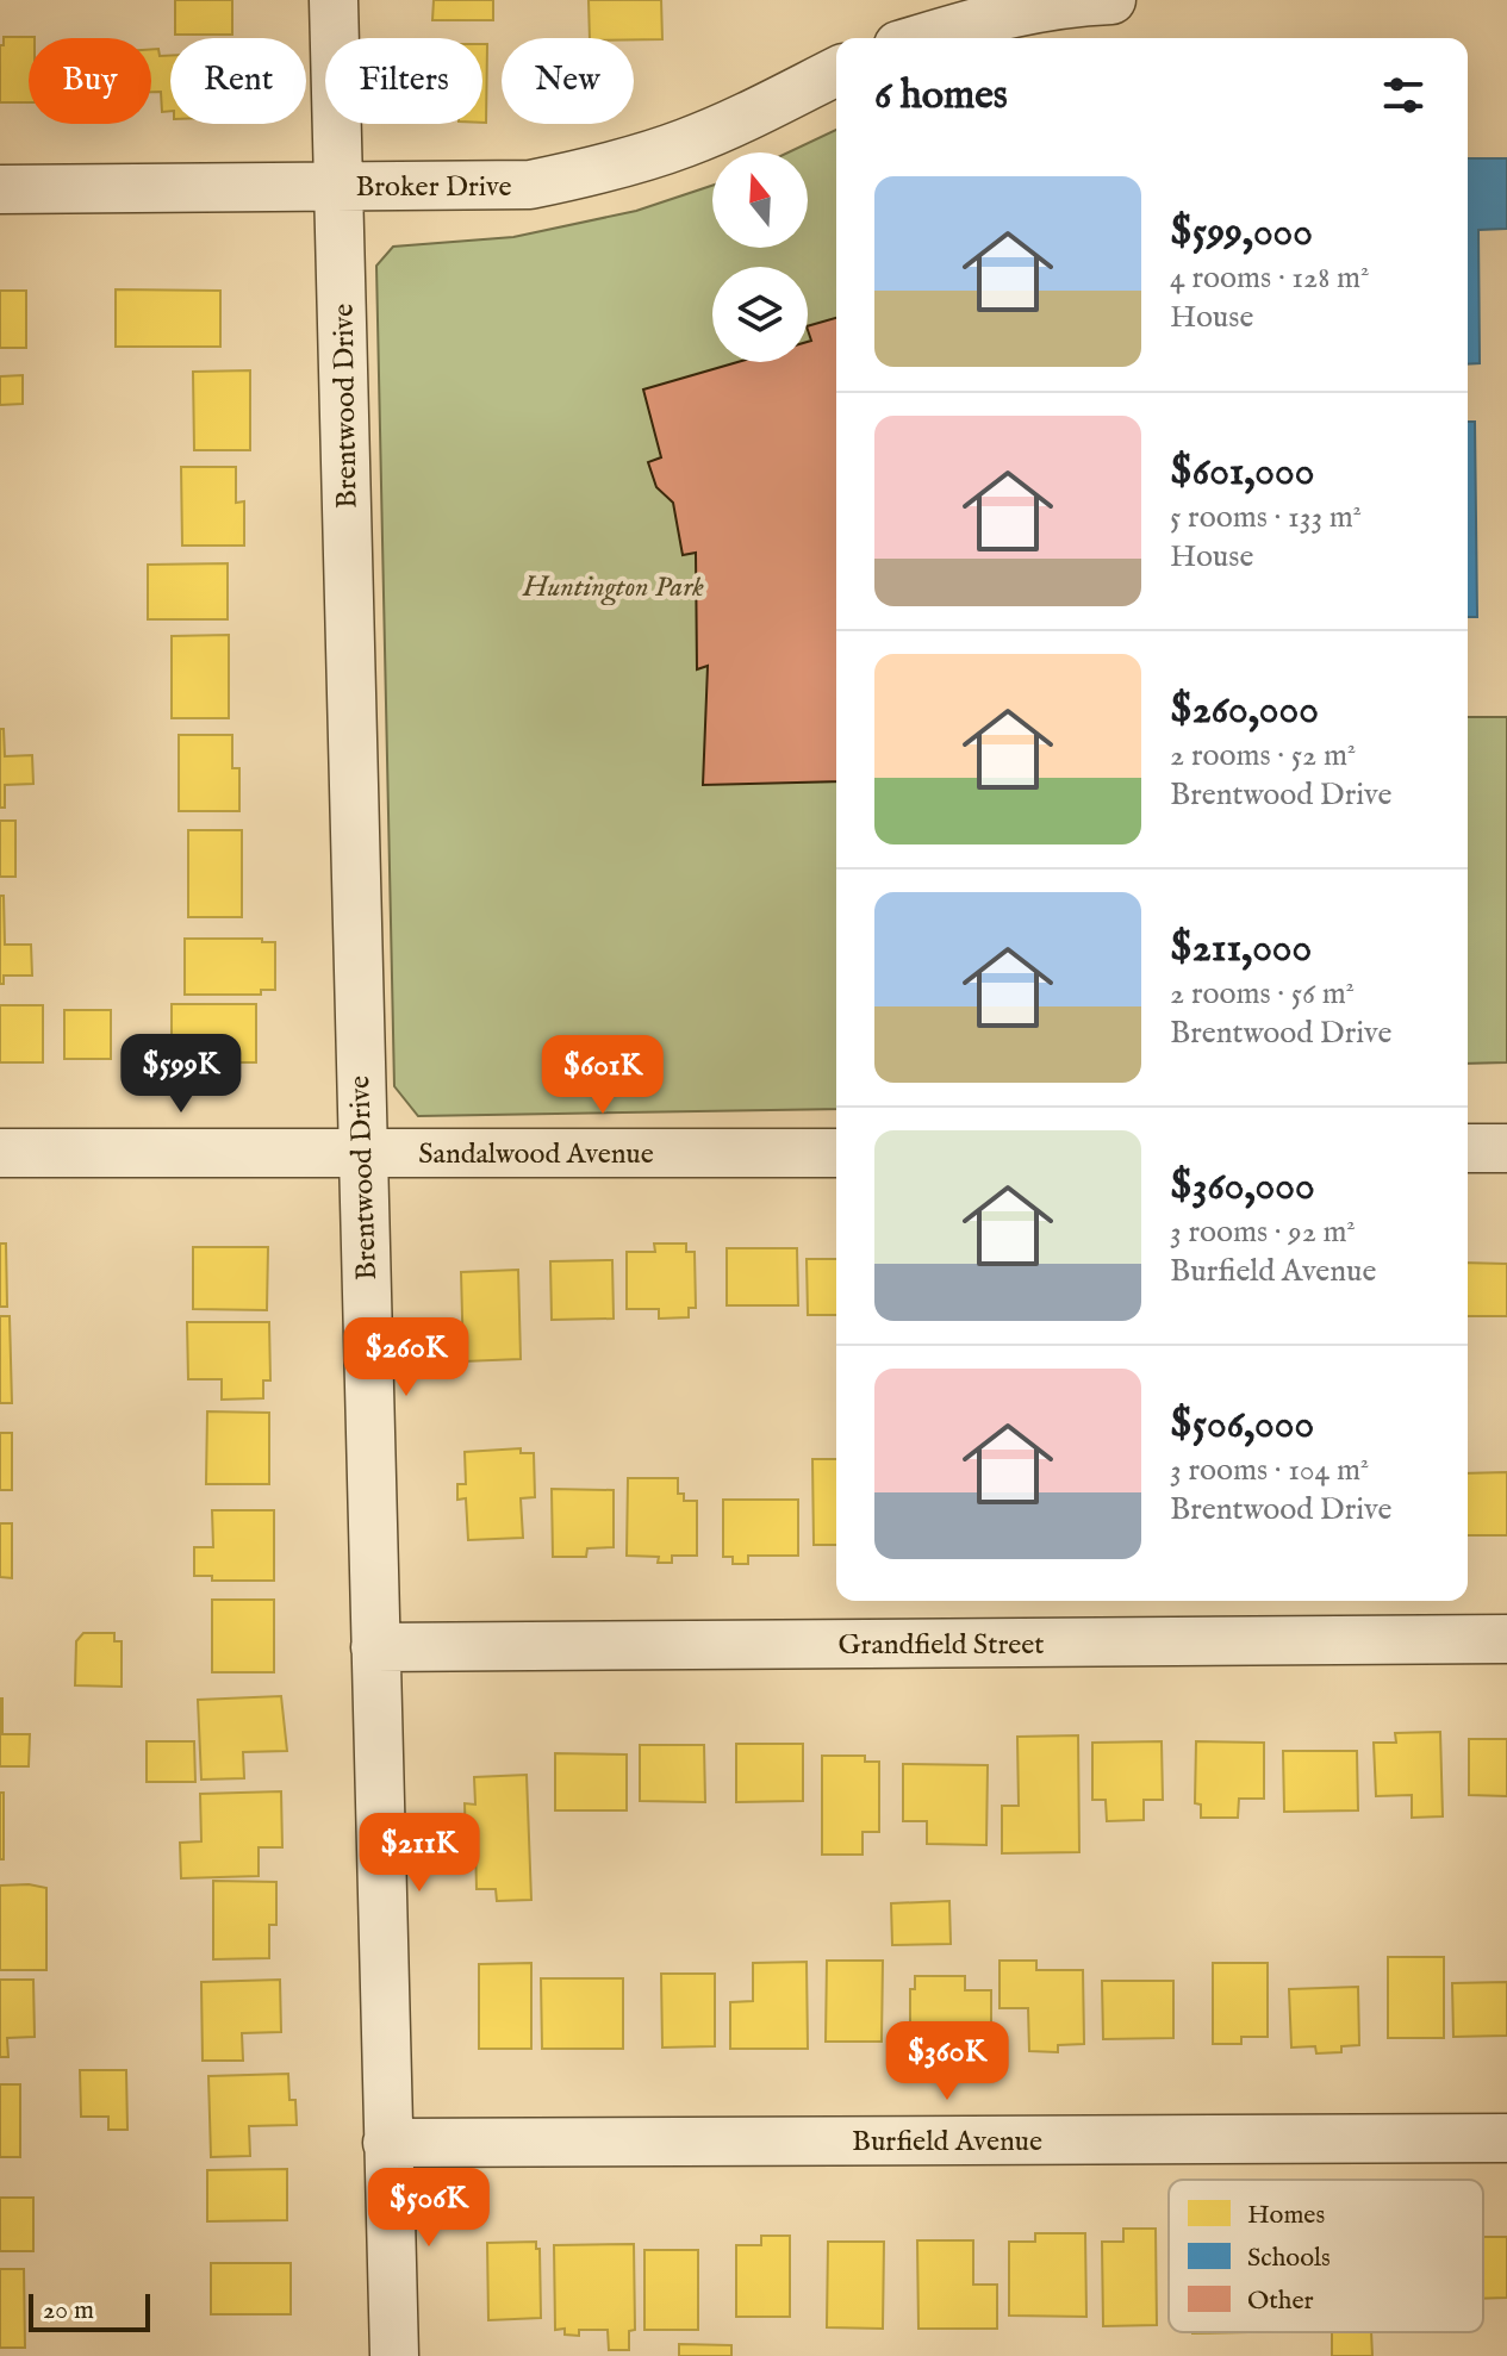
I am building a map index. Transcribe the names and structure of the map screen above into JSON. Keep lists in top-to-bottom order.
{
  "streets": {
    "street": [
      "Broker Drive",
      "Brentwood Drive",
      "Sandalwood Avenue",
      "Grandfield Street",
      "Burfield Avenue"
    ]
  },
  "crossings": [
    ["Broker Drive", "Brentwood Drive"],
    ["Brentwood Drive", "Sandalwood Avenue"],
    ["Brentwood Drive", "Grandfield Street"],
    ["Brentwood Drive", "Burfield Avenue"]
  ],
  "parks": ["Huntington Park"],
  "legend": ["Homes", "Schools", "Other"],
  "scale_bar": "20 m",
  "north": "top",
  "page": {
    "chip": [
      "Buy",
      "Rent",
      "Filters",
      "New"
    ],
    "heading": "6 homes",
    "list": [
      {
        "name": "$599,000",
        "note": "4 rooms · 128 m² · House"
      },
      {
        "name": "$601,000",
        "note": "5 rooms · 133 m² · House"
      },
      {
        "name": "$260,000",
        "note": "2 rooms · 52 m² · Brentwood Drive"
      },
      {
        "name": "$211,000",
        "note": "2 rooms · 56 m² · Brentwood Drive"
      },
      {
        "name": "$360,000",
        "note": "3 rooms · 92 m² · Burfield Avenue"
      },
      {
        "name": "$506,000",
        "note": "3 rooms · 104 m² · Brentwood Drive"
      }
    ],
    "price": [
      "$599K",
      "$601K",
      "$260K",
      "$211K",
      "$360K",
      "$506K"
    ],
    "scale": "20 m"
  }
}
